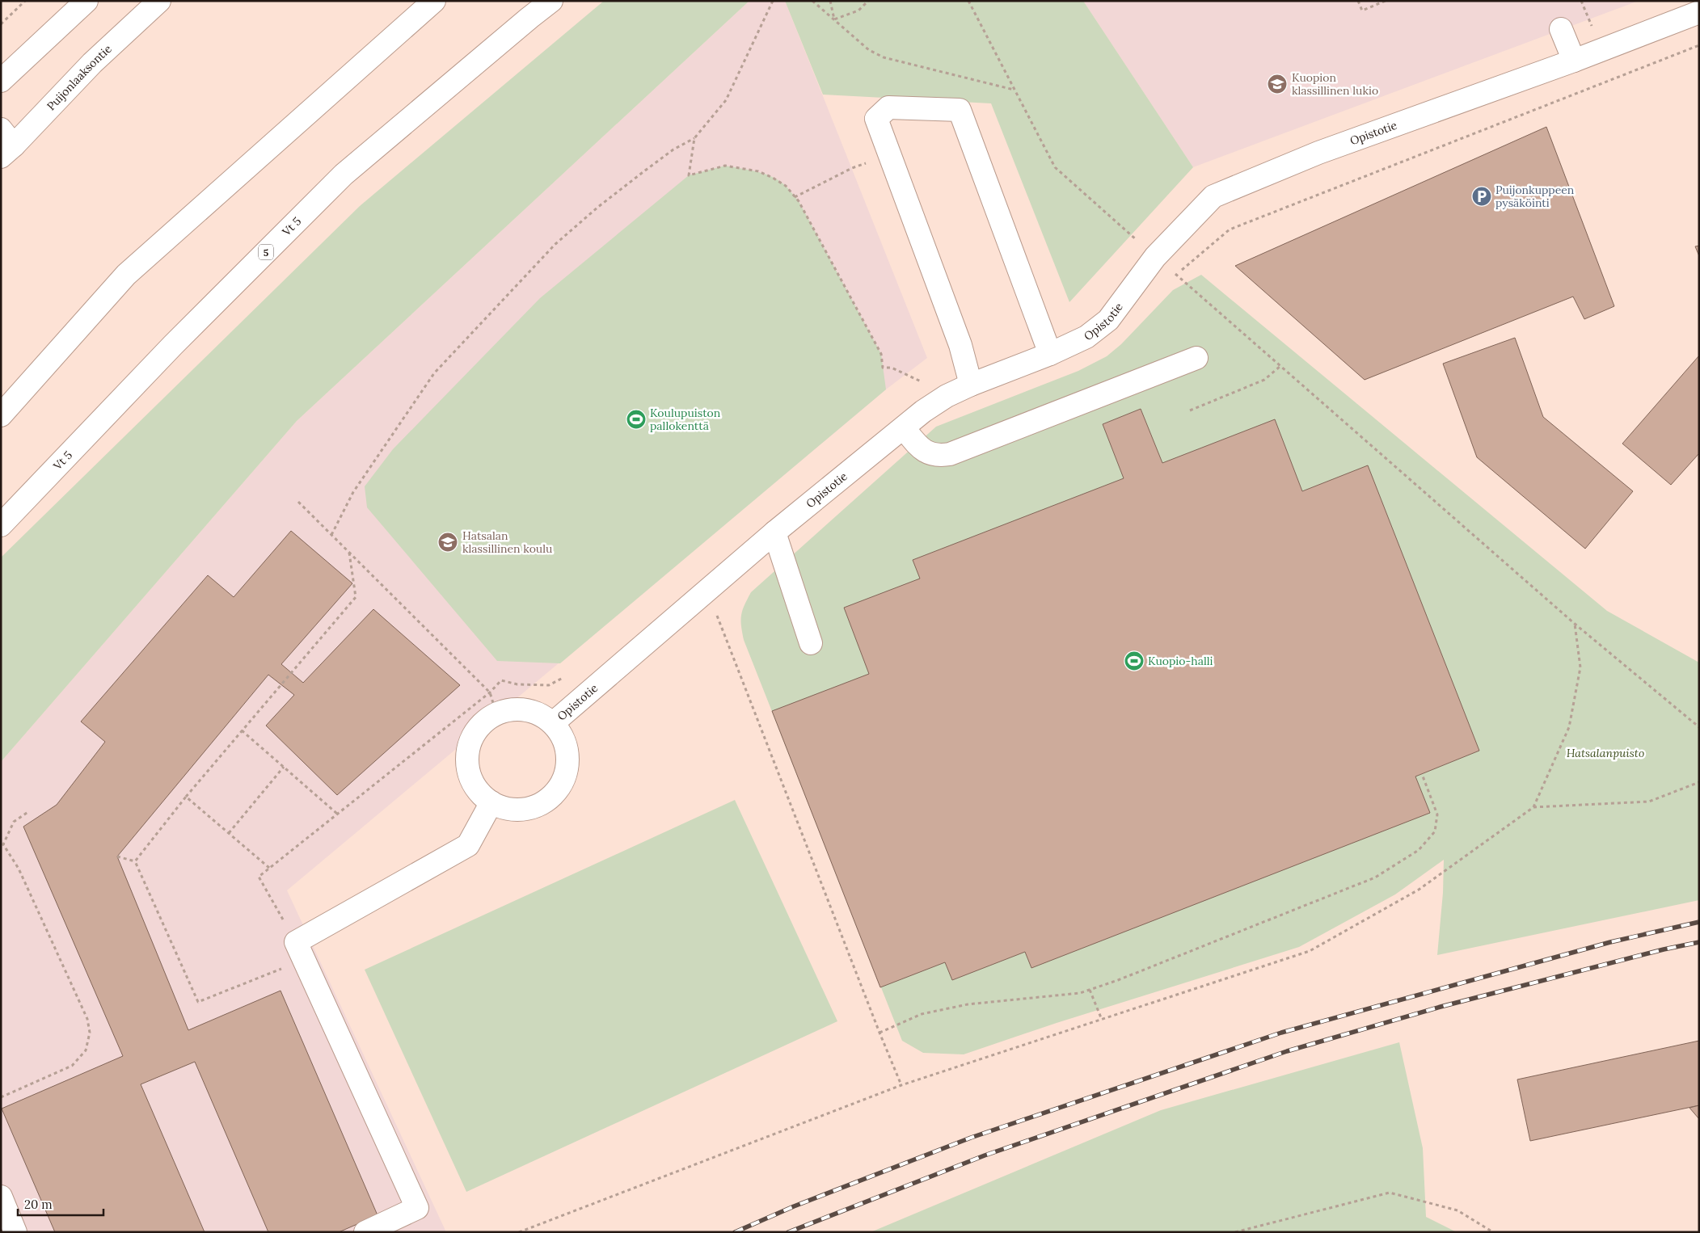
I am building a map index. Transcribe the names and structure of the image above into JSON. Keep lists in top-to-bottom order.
{
  "streets": {
    "main road": [
      "Puijonlaaksontie",
      "Opistotie",
      "Vt 5",
      "5"
    ]
  },
  "parks": ["Hatsalanpuisto"],
  "places": {
    "school or university": ["Kuopion klassillinen lukio", "Hatsalan klassillinen koulu"],
    "parking": ["Puijonkuppeen pysäköinti"],
    "sports": ["Koulupuiston pallokenttä", "Kuopio-halli"]
  },
  "scale_bar": "20 m"
}
